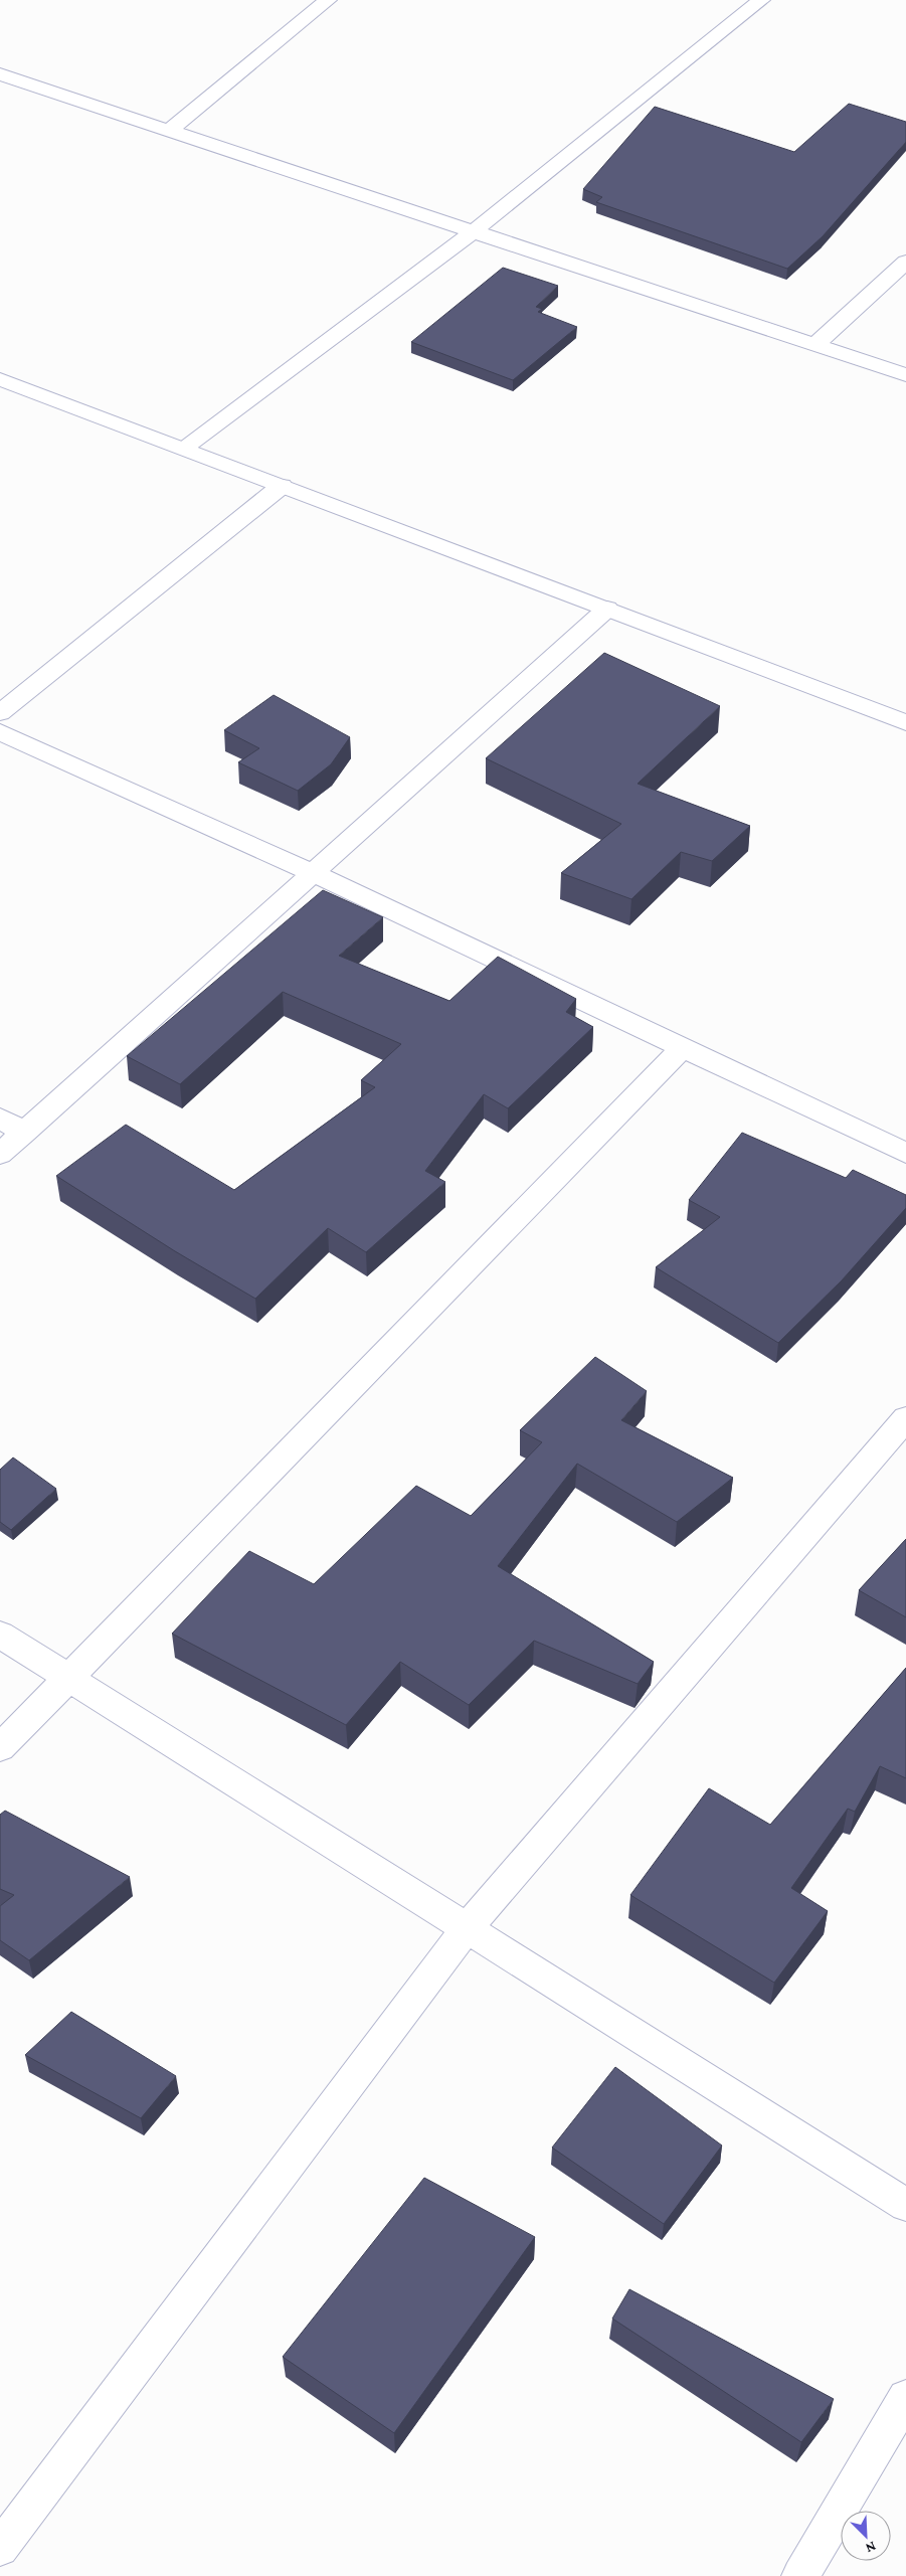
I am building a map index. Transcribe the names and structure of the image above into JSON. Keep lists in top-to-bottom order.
{
  "north": "bottom right"
}
